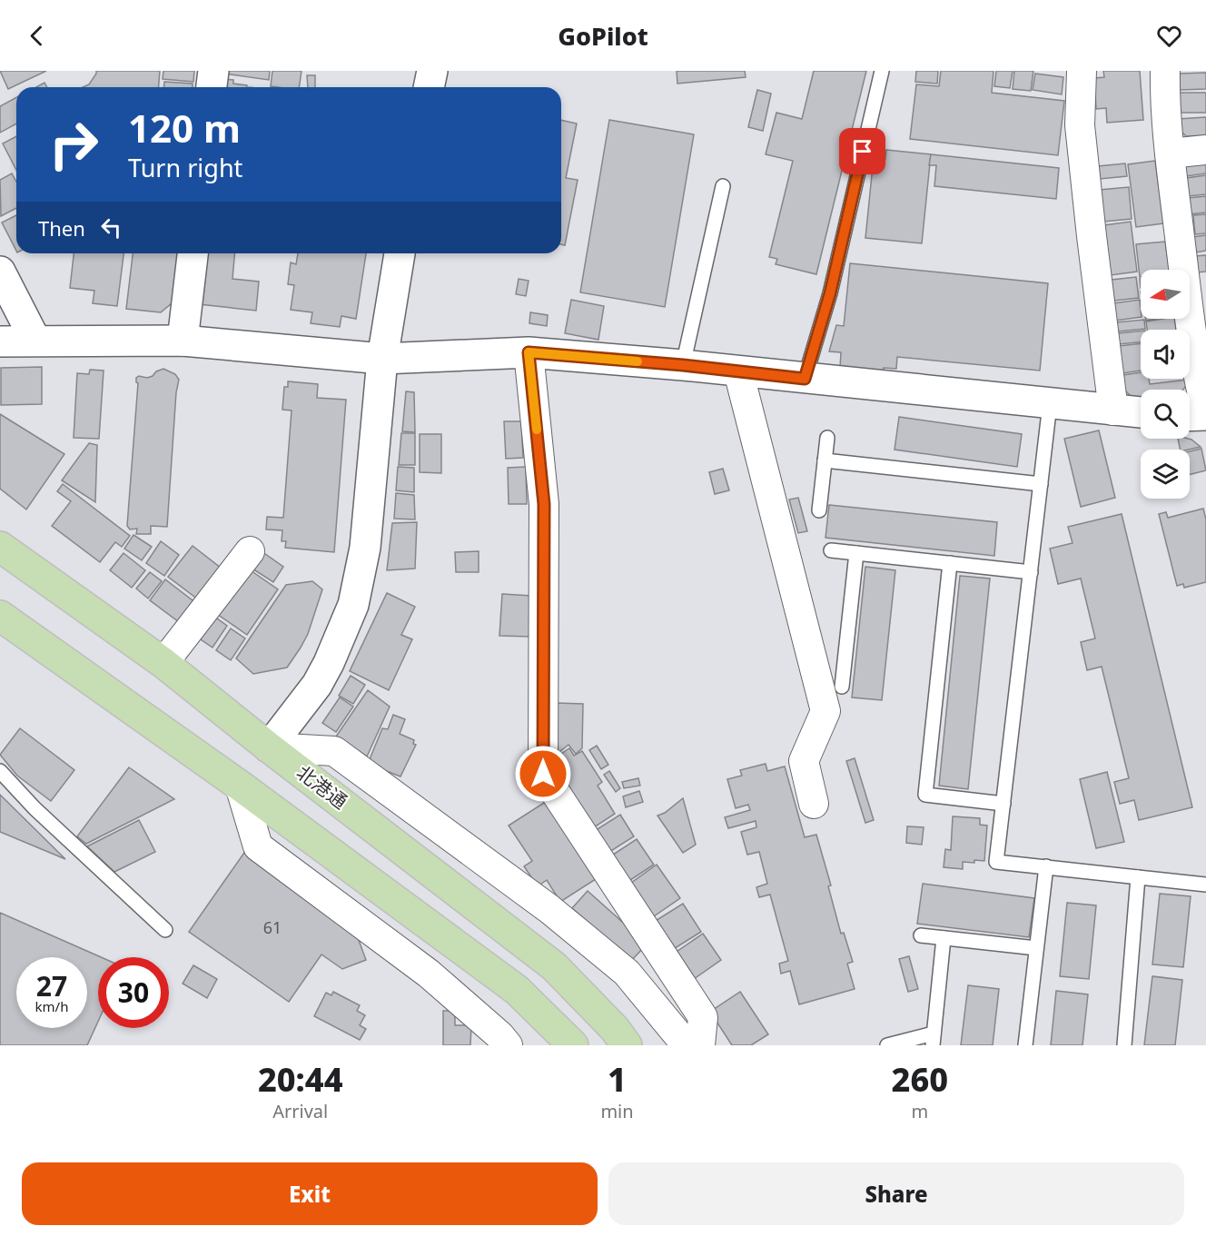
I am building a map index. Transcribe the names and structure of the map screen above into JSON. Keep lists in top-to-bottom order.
{
  "streets": {
    "main road": ["北港通"]
  },
  "house_numbers": ["61"],
  "north": "left",
  "page": {
    "header": "GoPilot",
    "turn": ["120 m", "Turn right"],
    "then": "Then",
    "speed": "27 km/h",
    "limit": "30",
    "eta": [
      "20:44",
      "Arrival",
      "1",
      "min",
      "260",
      "m"
    ],
    "buttons": ["Exit", "Share"]
  }
}
